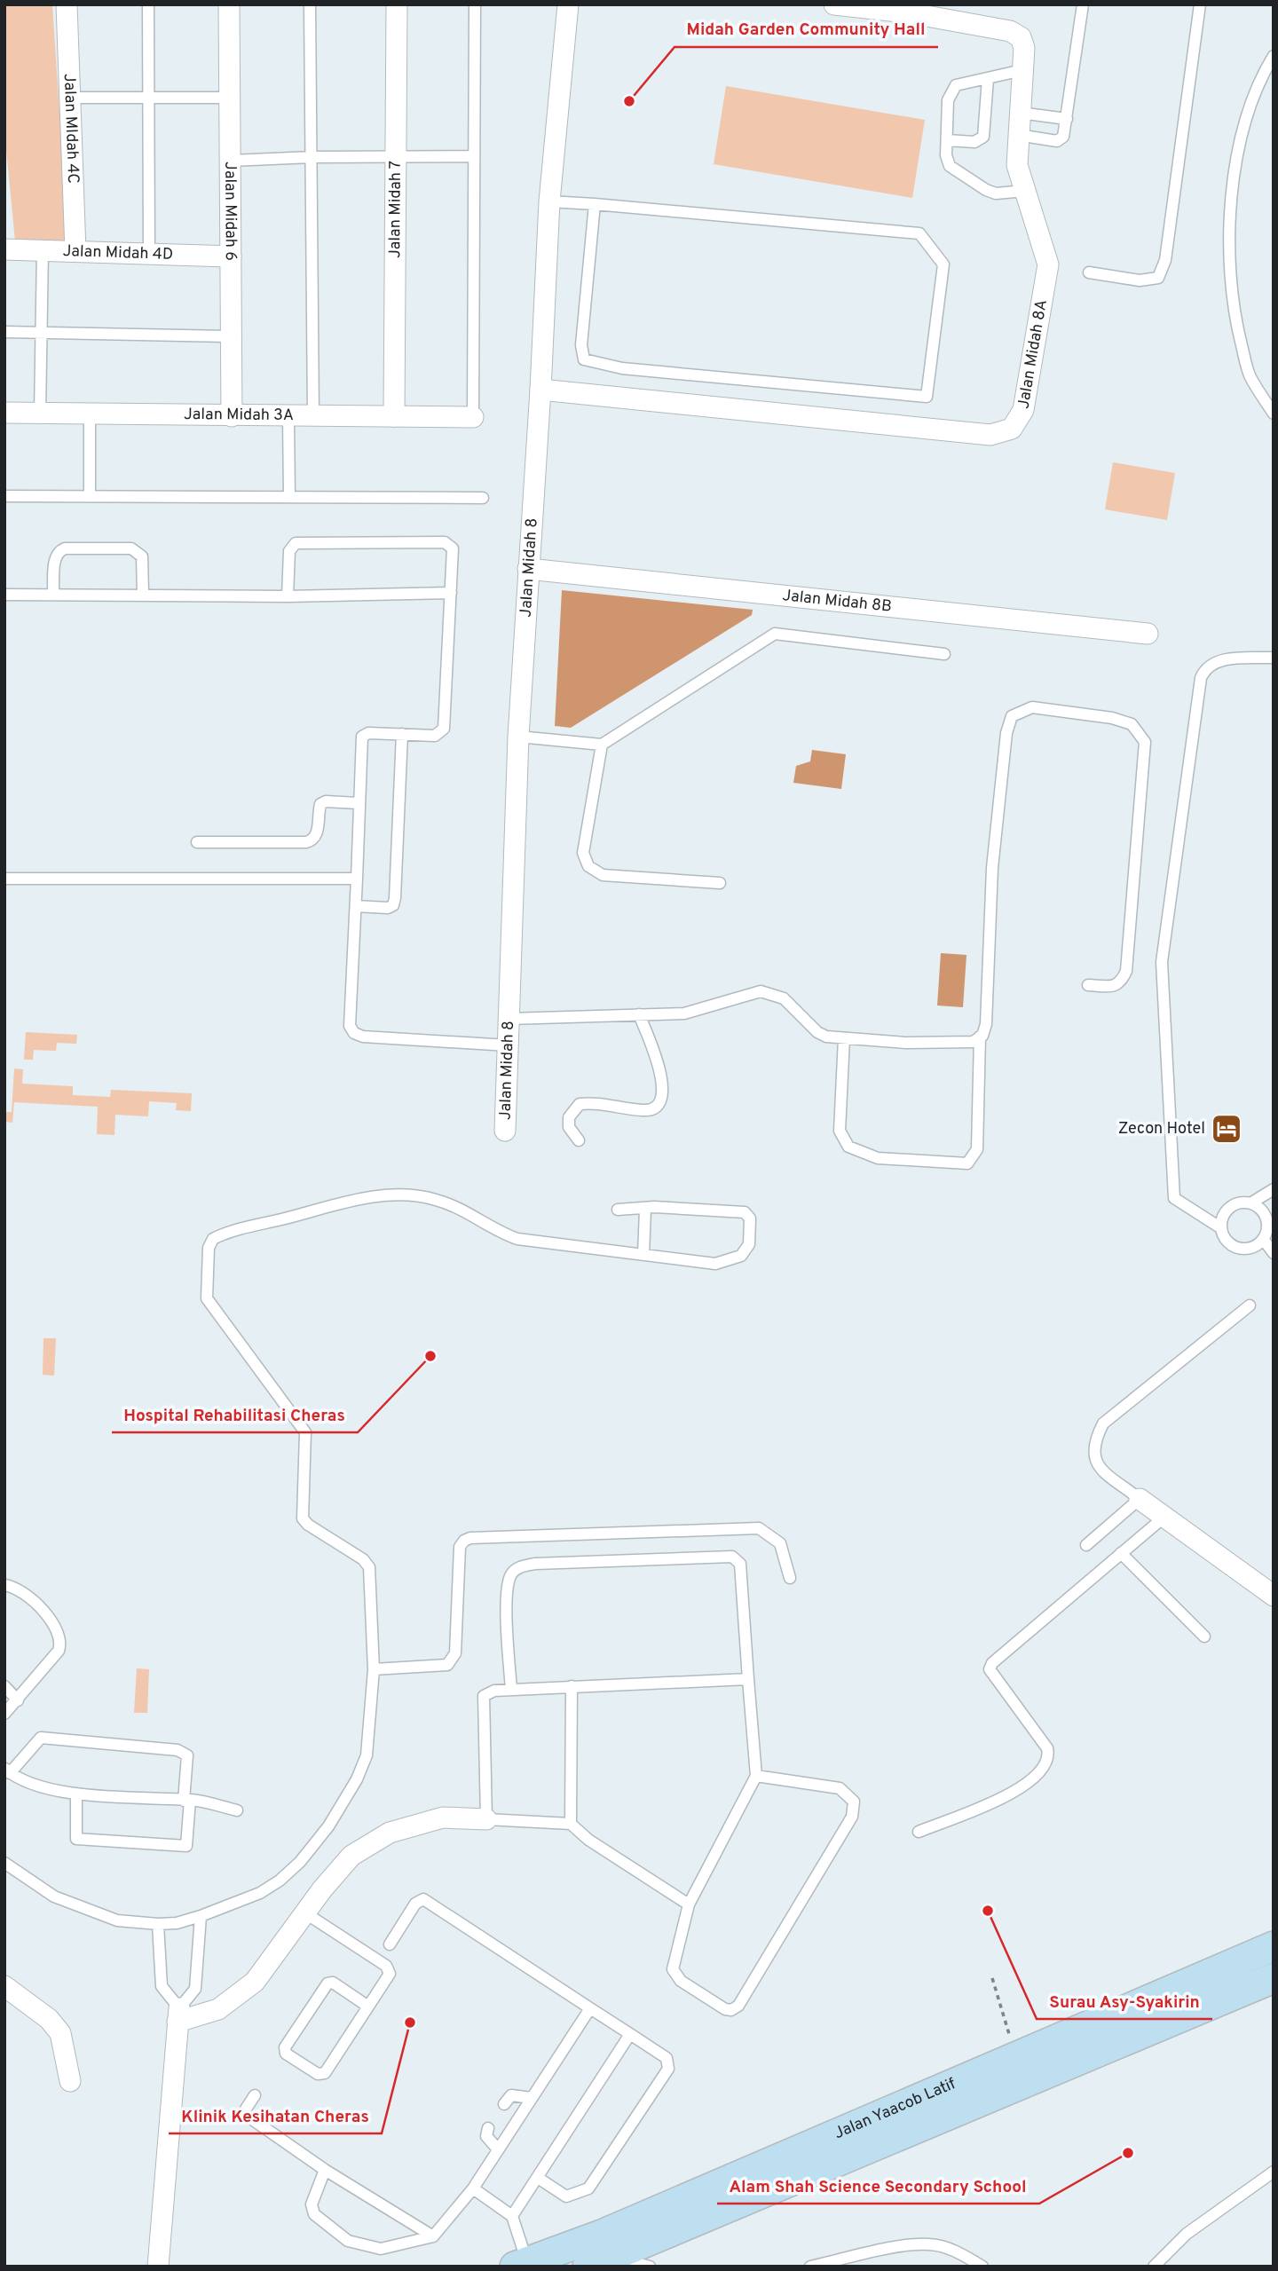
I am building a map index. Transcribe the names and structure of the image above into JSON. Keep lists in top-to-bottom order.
{
  "streets": {
    "main road": ["Jalan Yaacob Latif"],
    "street": [
      "Jalan MIdah 4C",
      "Jalan Midah 6",
      "Jalan Midah 7",
      "Jalan Midah 4D",
      "Jalan Midah 8A",
      "Jalan Midah 3A",
      "Jalan Midah 8",
      "Jalan Midah 8B"
    ]
  },
  "crossings": [
    ["Jalan MIdah 4C", "Jalan Midah 4D"],
    ["Jalan Midah 6", "Jalan Midah 4D"],
    ["Jalan Midah 6", "Jalan Midah 3A"],
    ["Jalan Midah 7", "Jalan Midah 3A"],
    ["Jalan Midah 8A", "Jalan Midah 8"],
    ["Jalan Midah 8", "Jalan Midah 8B"]
  ],
  "places": {
    "other": [
      "Midah Garden Community Hall",
      "Hospital Rehabilitasi Cheras",
      "Surau Asy-Syakirin",
      "Klinik Kesihatan Cheras",
      "Alam Shah Science Secondary School"
    ],
    "hotel": ["Zecon Hotel"]
  }
}
